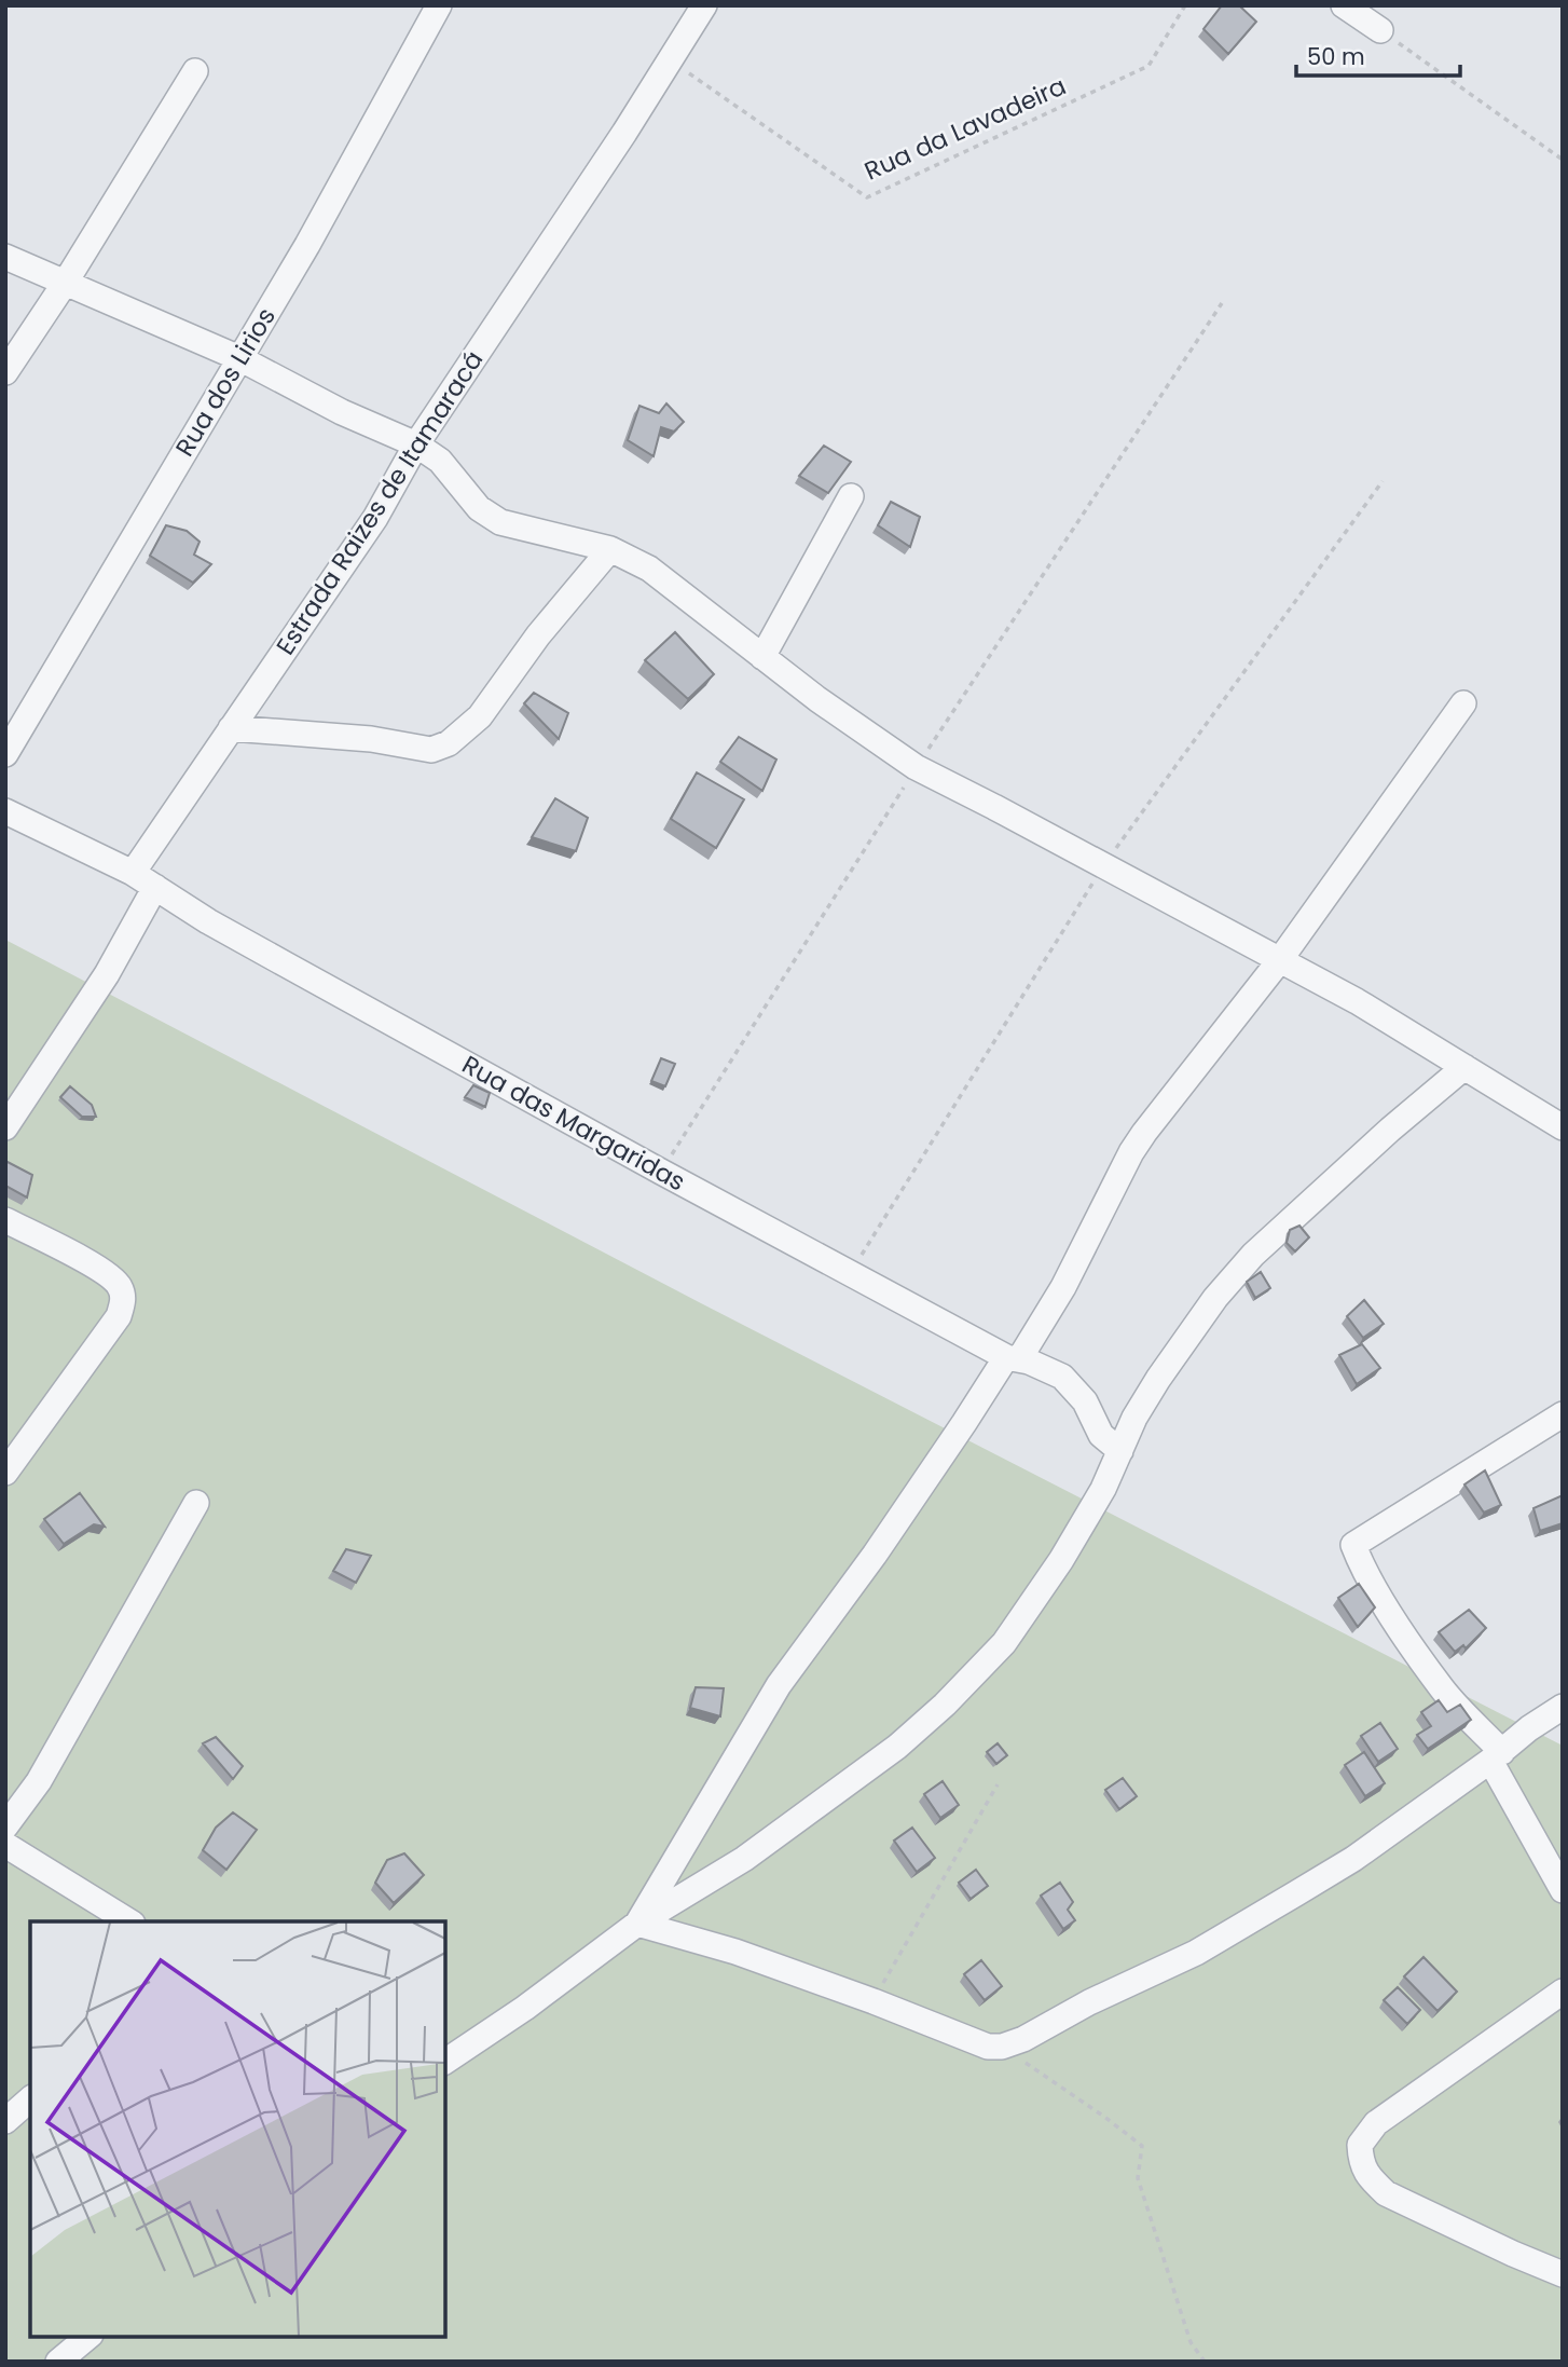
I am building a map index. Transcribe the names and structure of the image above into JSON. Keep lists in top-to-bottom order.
{
  "streets": {
    "street": ["Rua dos Lirios", "Estrada Raizes de Itamaracá", "Rua das Margaridas"],
    "path": ["Rua da Lavadeira"]
  },
  "crossings": [
    ["Rua da Lavadeira", "Estrada Raizes de Itamaracá"],
    ["Estrada Raizes de Itamaracá", "Rua das Margaridas"]
  ],
  "scale_bar": "50 m"
}
